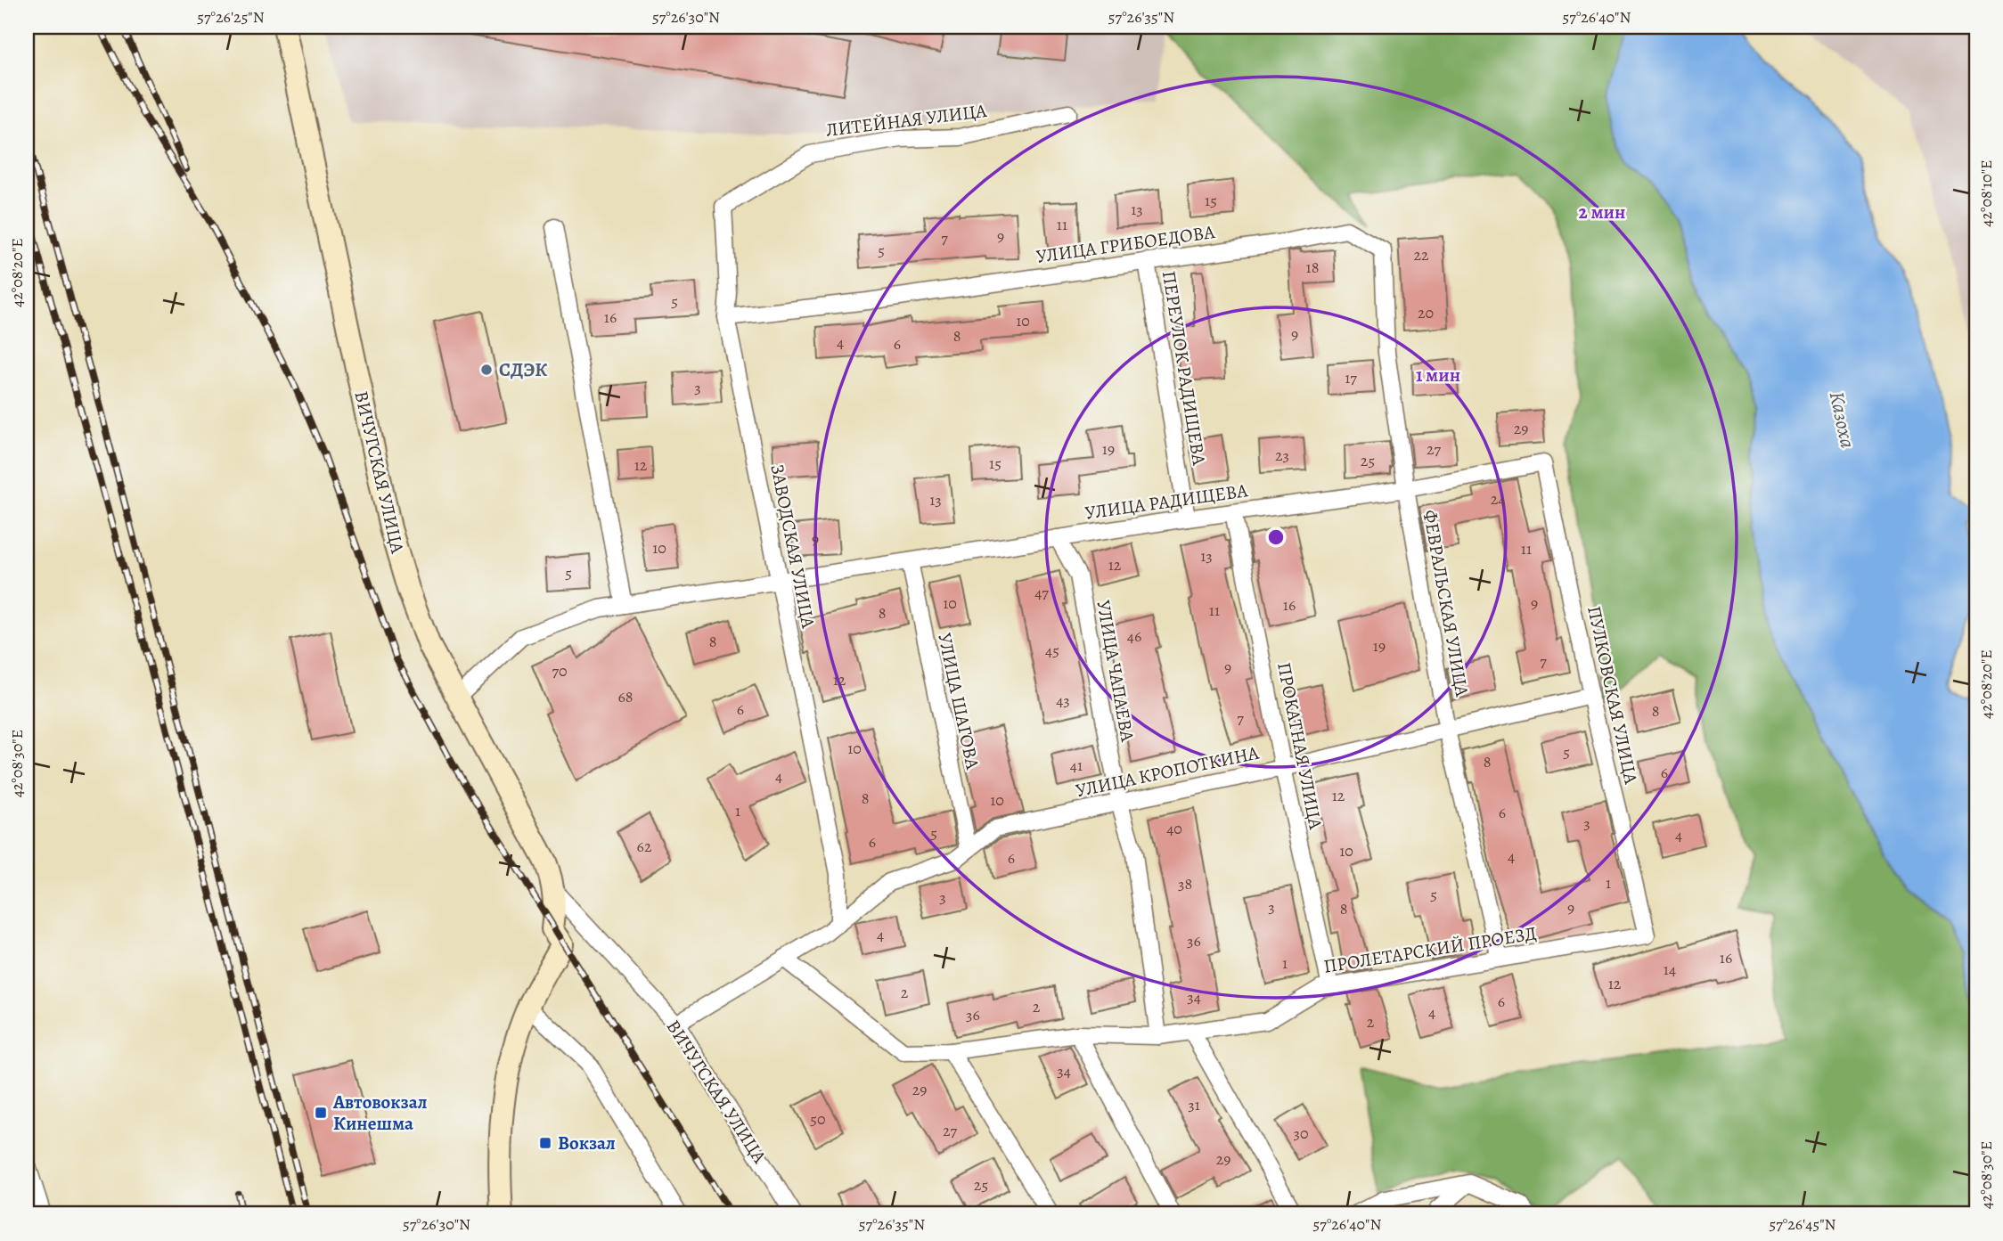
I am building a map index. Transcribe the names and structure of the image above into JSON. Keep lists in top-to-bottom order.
{
  "streets": {
    "main road": ["ВИЧУГСКАЯ УЛИЦА"],
    "street": [
      "ЛИТЕЙНАЯ УЛИЦА",
      "УЛИЦА ГРИБОЕДОВА",
      "ПЕРЕУЛОК РАДИЩЕВА",
      "УЛИЦА РАДИЩЕВА",
      "ЗАВОДСКАЯ УЛИЦА",
      "ФЕВРАЛЬСКАЯ УЛИЦА",
      "УЛИЦА ЧАПАЕВА",
      "ПУЛКОВСКАЯ УЛИЦА",
      "УЛИЦА ШАГОВА",
      "ПРОКАТНАЯ УЛИЦА",
      "УЛИЦА КРОПОТКИНА",
      "ПРОЛЕТАРСКИЙ ПРОЕЗД"
    ]
  },
  "crossings": [
    ["ЛИТЕЙНАЯ УЛИЦА", "УЛИЦА ГРИБОЕДОВА"],
    ["ЛИТЕЙНАЯ УЛИЦА", "ЗАВОДСКАЯ УЛИЦА"],
    ["УЛИЦА ГРИБОЕДОВА", "ПЕРЕУЛОК РАДИЩЕВА"],
    ["УЛИЦА ГРИБОЕДОВА", "ЗАВОДСКАЯ УЛИЦА"],
    ["УЛИЦА ГРИБОЕДОВА", "ФЕВРАЛЬСКАЯ УЛИЦА"],
    ["ПЕРЕУЛОК РАДИЩЕВА", "УЛИЦА РАДИЩЕВА"],
    ["ВИЧУГСКАЯ УЛИЦА", "УЛИЦА КРОПОТКИНА"],
    ["УЛИЦА РАДИЩЕВА", "ЗАВОДСКАЯ УЛИЦА"],
    ["УЛИЦА РАДИЩЕВА", "ФЕВРАЛЬСКАЯ УЛИЦА"],
    ["УЛИЦА РАДИЩЕВА", "УЛИЦА ЧАПАЕВА"],
    ["УЛИЦА РАДИЩЕВА", "ПУЛКОВСКАЯ УЛИЦА"],
    ["УЛИЦА РАДИЩЕВА", "УЛИЦА ШАГОВА"],
    ["УЛИЦА РАДИЩЕВА", "ПРОКАТНАЯ УЛИЦА"],
    ["ЗАВОДСКАЯ УЛИЦА", "УЛИЦА КРОПОТКИНА"],
    ["ФЕВРАЛЬСКАЯ УЛИЦА", "УЛИЦА КРОПОТКИНА"],
    ["ФЕВРАЛЬСКАЯ УЛИЦА", "ПРОЛЕТАРСКИЙ ПРОЕЗД"],
    ["УЛИЦА ЧАПАЕВА", "УЛИЦА КРОПОТКИНА"],
    ["УЛИЦА ЧАПАЕВА", "ПРОЛЕТАРСКИЙ ПРОЕЗД"],
    ["ПУЛКОВСКАЯ УЛИЦА", "УЛИЦА КРОПОТКИНА"],
    ["ПУЛКОВСКАЯ УЛИЦА", "ПРОЛЕТАРСКИЙ ПРОЕЗД"],
    ["УЛИЦА ШАГОВА", "УЛИЦА КРОПОТКИНА"],
    ["ПРОКАТНАЯ УЛИЦА", "УЛИЦА КРОПОТКИНА"],
    ["ПРОКАТНАЯ УЛИЦА", "ПРОЛЕТАРСКИЙ ПРОЕЗД"],
    ["УЛИЦА КРОПОТКИНА", "ПРОЛЕТАРСКИЙ ПРОЕЗД"]
  ],
  "water": ["Казоха"],
  "places": {
    "other": ["СДЭК"],
    "transit": ["Автовокзал Кинешма", "Вокзал"]
  },
  "house_numbers": [
    "15",
    "13",
    "11",
    "9",
    "7",
    "5",
    "22",
    "18",
    "5",
    "20",
    "16",
    "10",
    "9",
    "8",
    "4",
    "6",
    "17",
    "3",
    "29",
    "19",
    "27",
    "23",
    "25",
    "15",
    "12",
    "24",
    "13",
    "9",
    "10",
    "11",
    "13",
    "12",
    "5",
    "47",
    "10",
    "9",
    "16",
    "11",
    "8",
    "46",
    "8",
    "19",
    "45",
    "7",
    "9",
    "70",
    "12",
    "68",
    "43",
    "6",
    "8",
    "7",
    "10",
    "5",
    "8",
    "41",
    "6",
    "4",
    "12",
    "8",
    "10",
    "1",
    "6",
    "3",
    "40",
    "5",
    "4",
    "6",
    "62",
    "10",
    "4",
    "6",
    "1",
    "38",
    "5",
    "3",
    "3",
    "9",
    "8",
    "4",
    "36",
    "16",
    "1",
    "14",
    "12",
    "2",
    "34",
    "6",
    "2",
    "4",
    "36",
    "2",
    "34",
    "29",
    "31",
    "50",
    "27",
    "30",
    "29",
    "25"
  ],
  "coordinates": [
    "57°26'25\"N",
    "57°26'30\"N",
    "57°26'35\"N",
    "57°26'40\"N",
    "42°08'10\"E",
    "42°08'20\"E",
    "42°08'30\"E",
    "57°26'45\"N"
  ],
  "rings": ["2 мин", "1 мин"]
}
